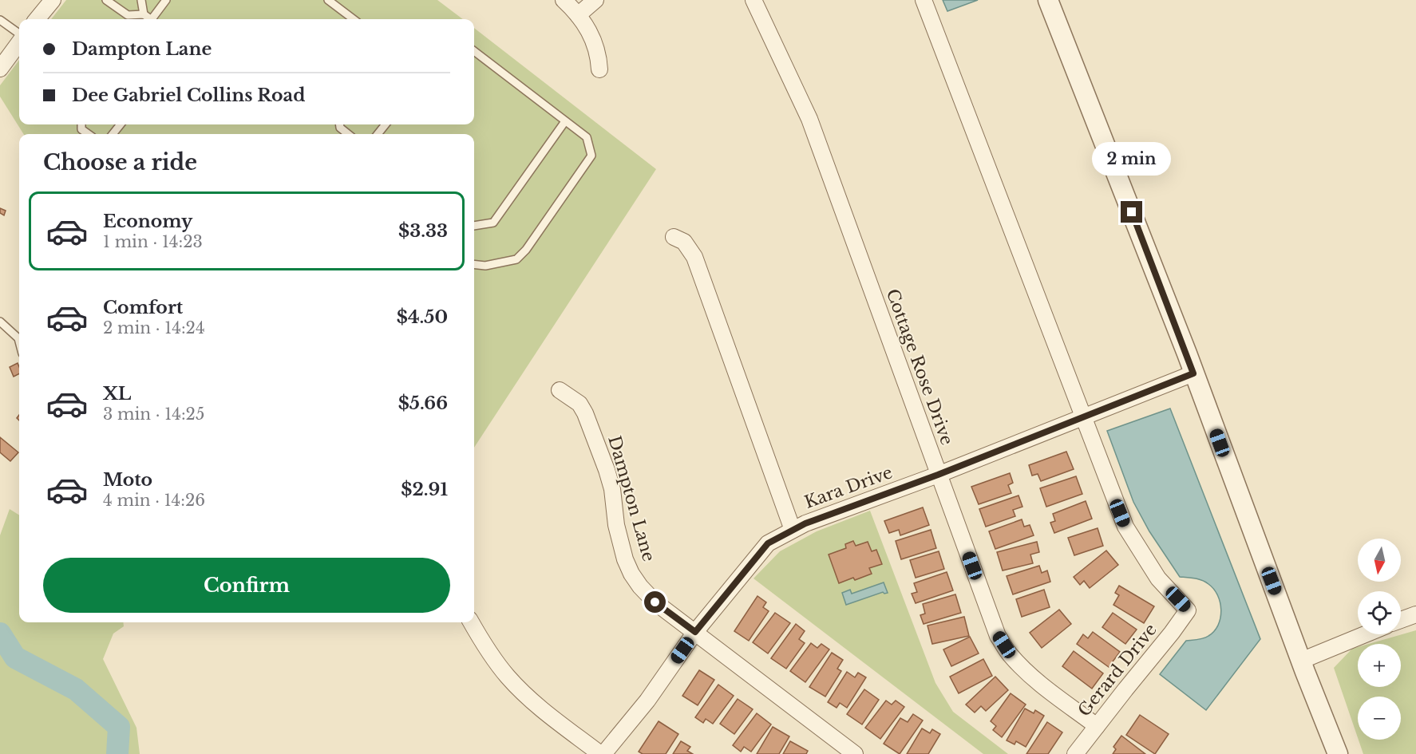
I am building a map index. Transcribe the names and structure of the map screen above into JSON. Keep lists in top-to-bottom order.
{
  "streets": {
    "street": [
      "Cottage Rose Drive",
      "Kara Drive",
      "Dampton Lane",
      "Gerard Drive"
    ]
  },
  "crossings": [
    ["Cottage Rose Drive", "Kara Drive"],
    ["Cottage Rose Drive", "Gerard Drive"],
    ["Kara Drive", "Dampton Lane"],
    ["Kara Drive", "Gerard Drive"]
  ],
  "north": "bottom",
  "page": {
    "banner": ["Dampton Lane", "Dee Gabriel Collins Road"],
    "heading": "Choose a ride",
    "bubble": "2 min",
    "list": [
      {
        "name": "Economy",
        "note": "1 min · 14:23",
        "value": "$3.33"
      },
      {
        "name": "Comfort",
        "note": "2 min · 14:24",
        "value": "$4.50"
      },
      {
        "name": "XL",
        "note": "3 min · 14:25",
        "value": "$5.66"
      },
      {
        "name": "Moto",
        "note": "4 min · 14:26",
        "value": "$2.91"
      }
    ],
    "map_buttons": ["+", "−"],
    "buttons": "Confirm"
  }
}
